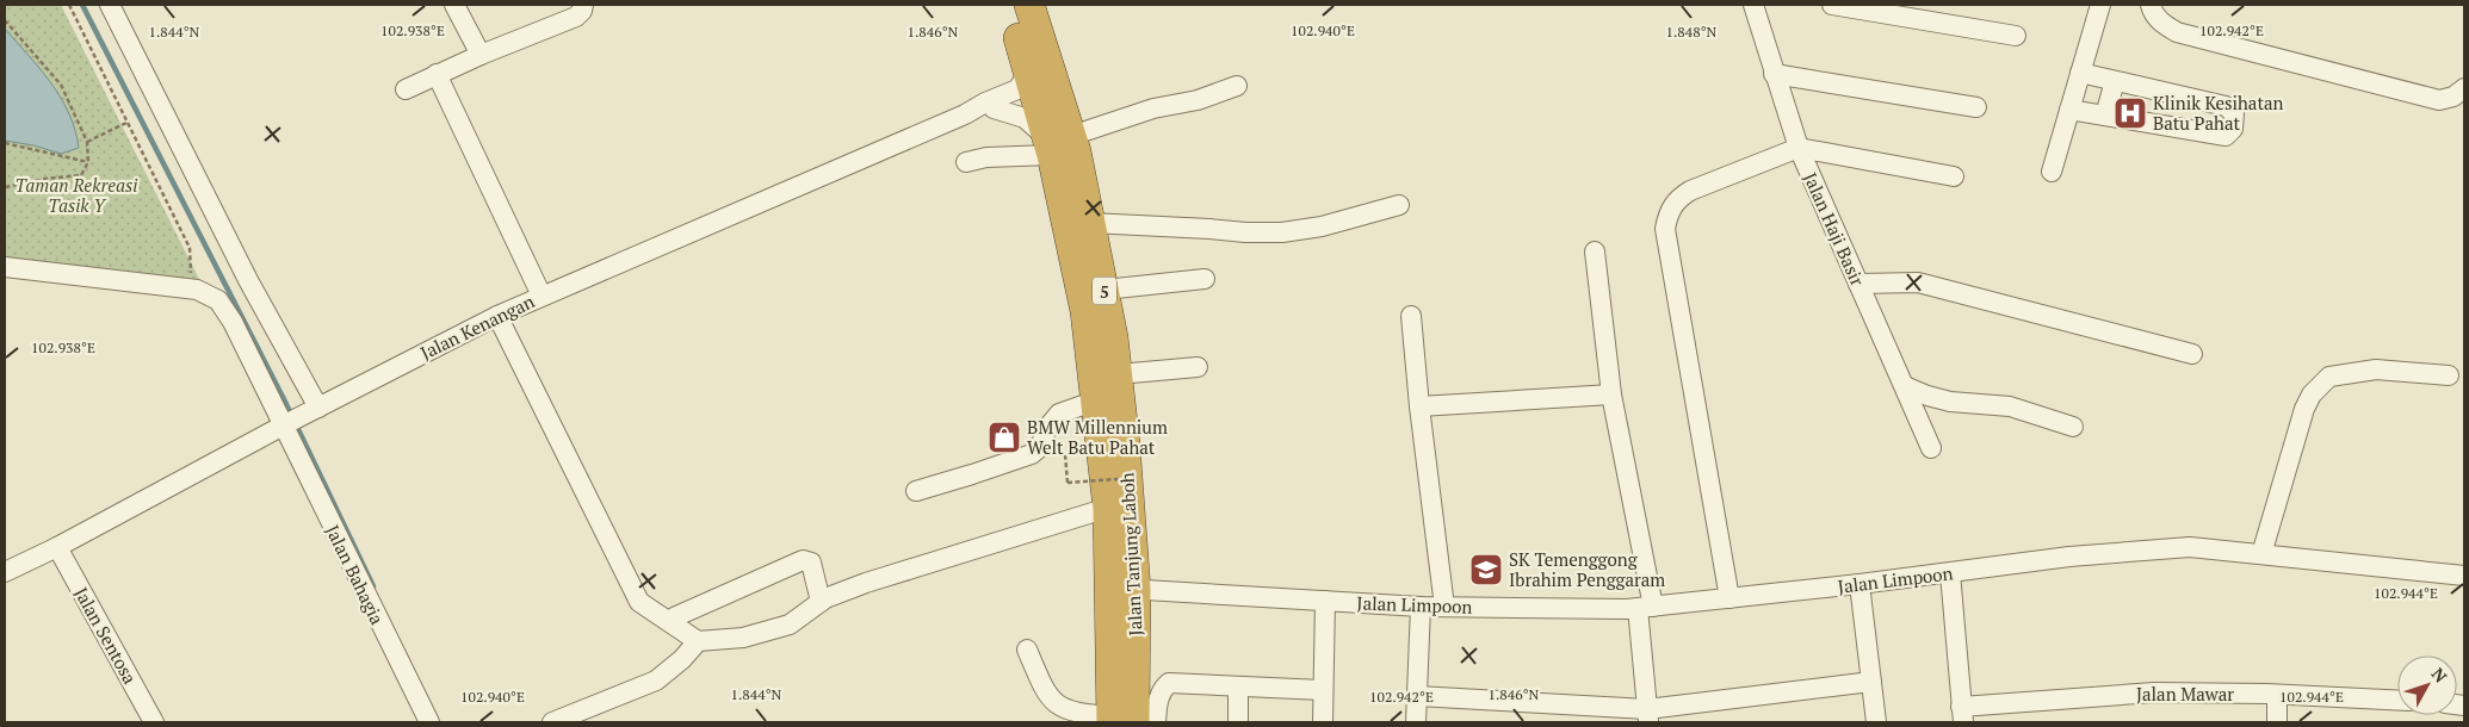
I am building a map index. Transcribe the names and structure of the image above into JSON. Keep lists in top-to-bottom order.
{
  "streets": {
    "highway": ["5", "Jalan Tanjung Laboh"],
    "street": [
      "Jalan Haji Basir",
      "Jalan Kenangan",
      "Jalan Bahagia",
      "Jalan Limpoon",
      "Jalan Sentosa",
      "Jalan Mawar"
    ]
  },
  "crossings": [
    ["Jalan Kenangan", "Jalan Tanjung Laboh"],
    ["Jalan Kenangan", "Jalan Bahagia"],
    ["Jalan Kenangan", "Jalan Sentosa"],
    ["Jalan Tanjung Laboh", "Jalan Limpoon"]
  ],
  "parks": ["Taman Rekreasi Tasik Y"],
  "places": {
    "hospital": ["Klinik Kesihatan Batu Pahat"],
    "shop": ["BMW Millennium Welt Batu Pahat"],
    "school or university": ["SK Temenggong Ibrahim Penggaram"]
  },
  "north": "top right",
  "coordinates": [
    "102.938°E",
    "102.940°E",
    "102.942°E",
    "1.848°N",
    "1.844°N",
    "1.846°N",
    "102.944°E"
  ]
}
